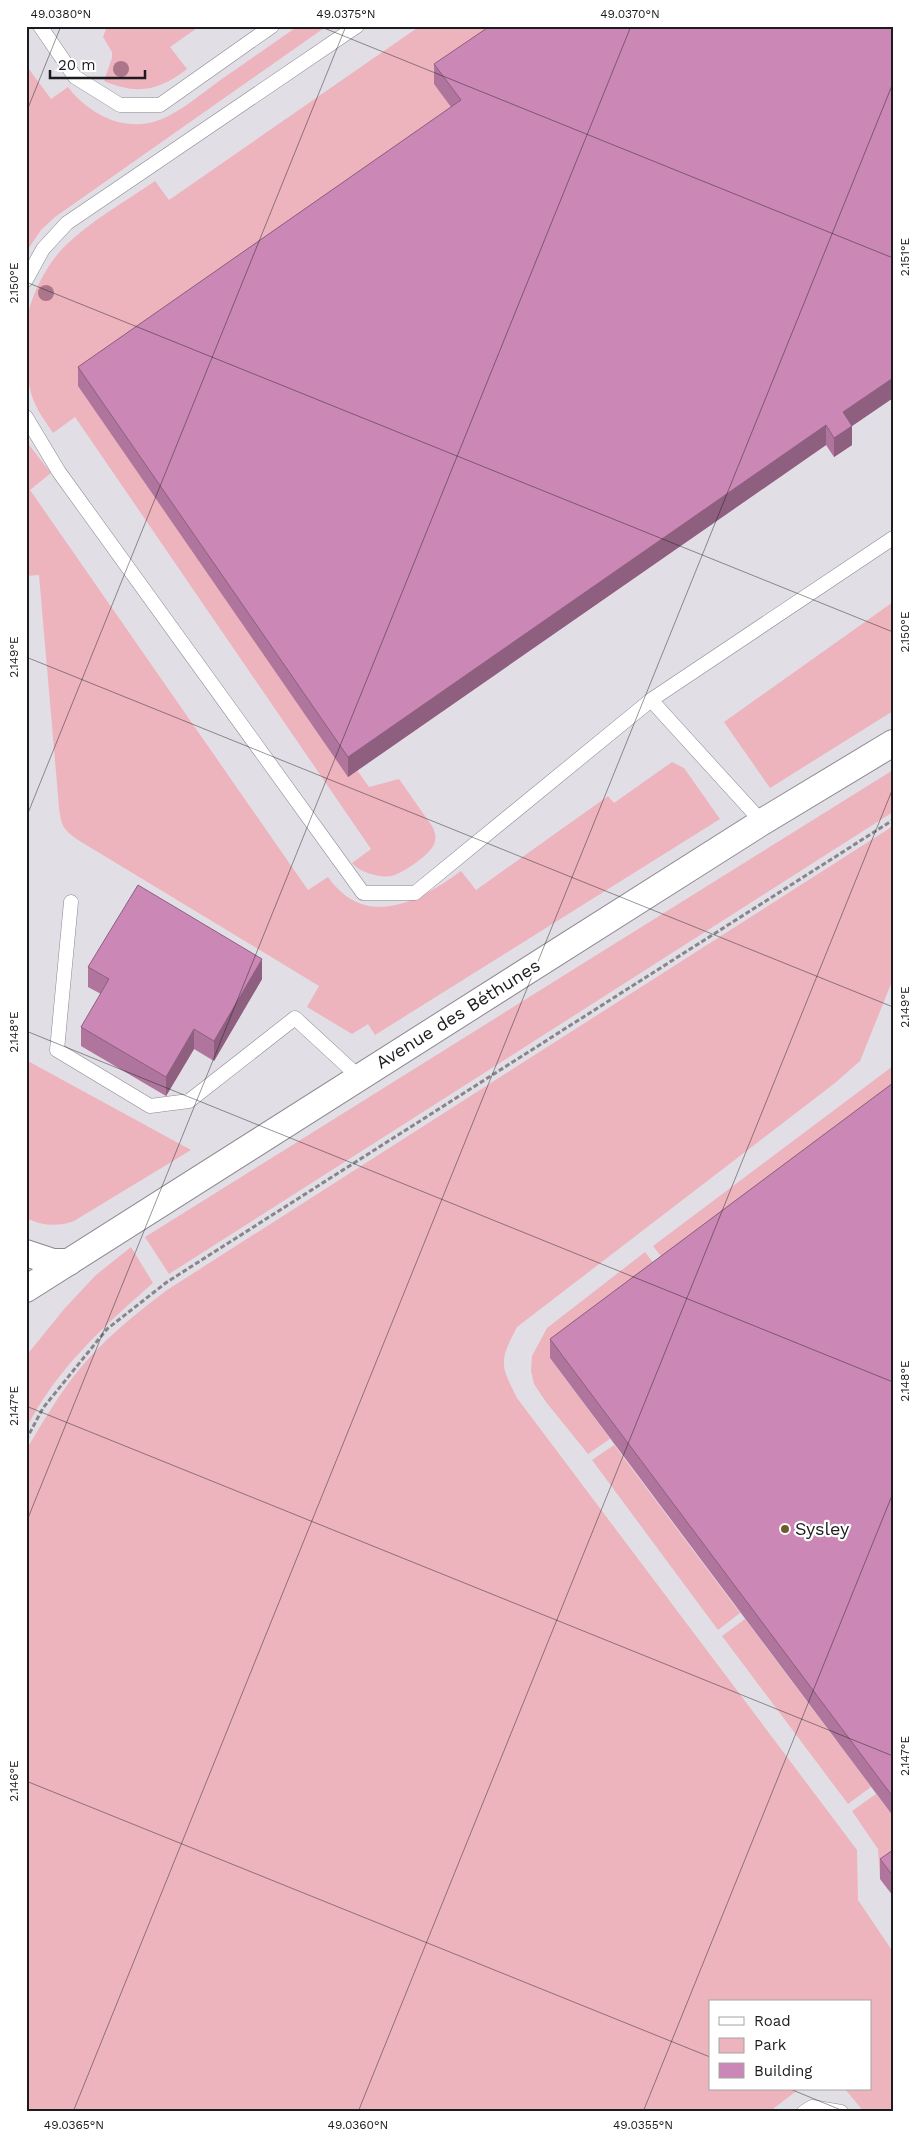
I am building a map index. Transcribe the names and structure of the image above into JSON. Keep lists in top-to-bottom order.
{
  "streets": {
    "street": ["Avenue des Béthunes"]
  },
  "places": ["Sysley"],
  "legend": ["Road", "Park", "Building"],
  "scale_bar": "20 m",
  "coordinates": [
    "49.0380°N",
    "49.0375°N",
    "49.0370°N",
    "2.151°E",
    "2.150°E",
    "2.149°E",
    "2.148°E",
    "2.147°E",
    "2.146°E",
    "49.0365°N",
    "49.0360°N",
    "49.0355°N"
  ]
}
